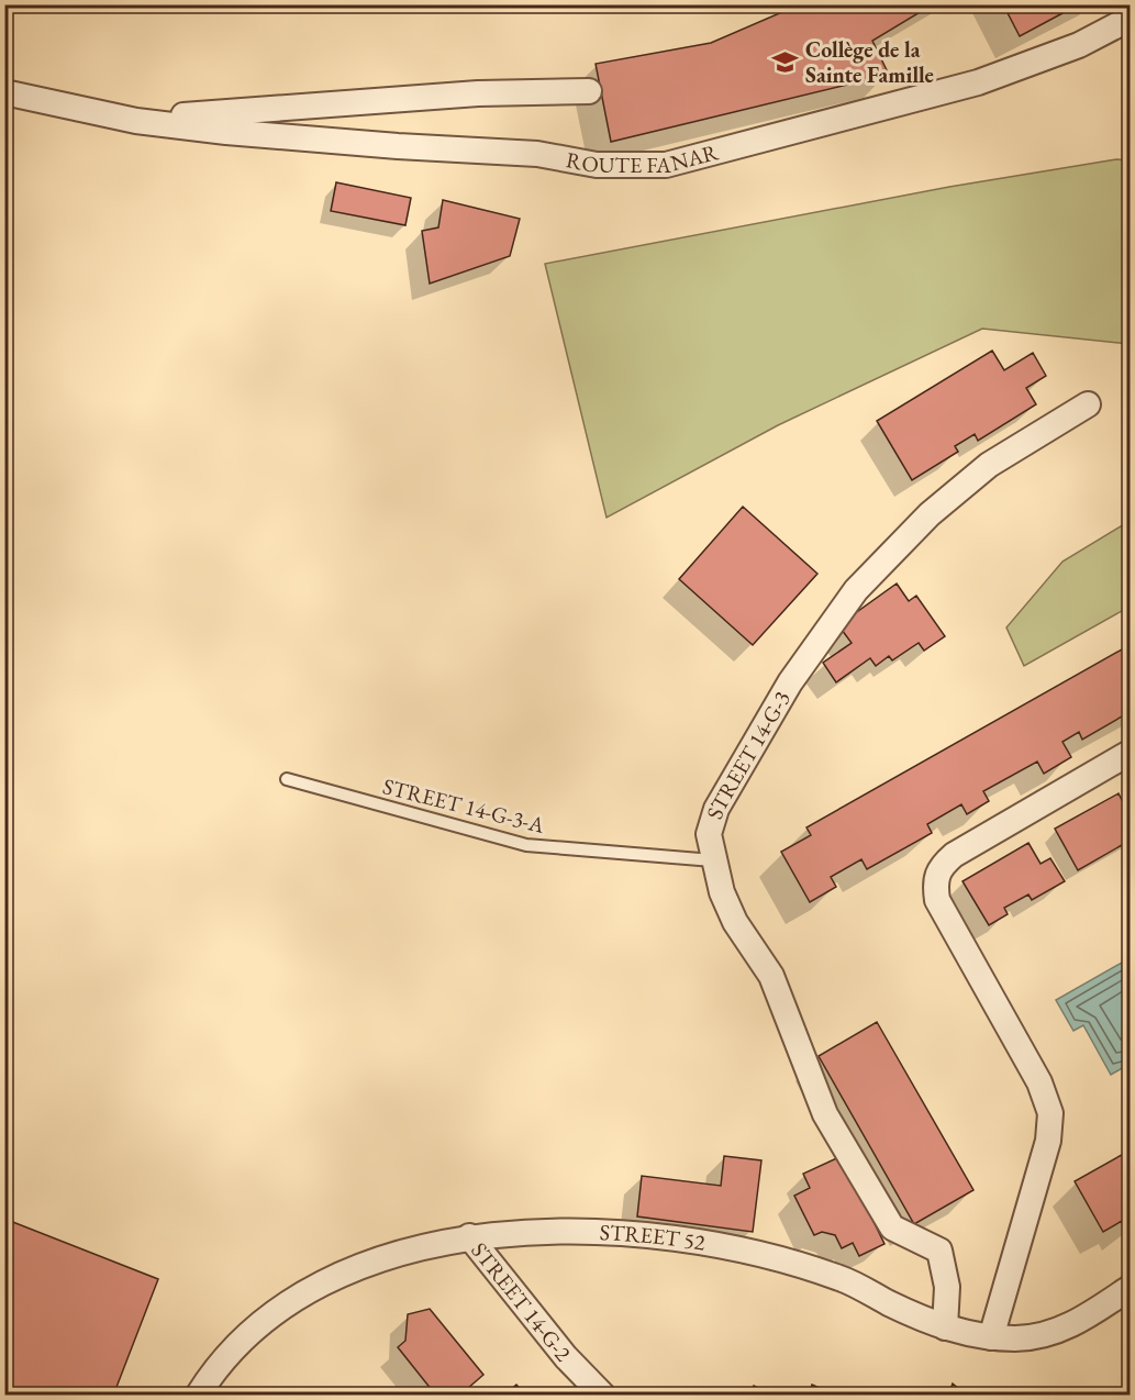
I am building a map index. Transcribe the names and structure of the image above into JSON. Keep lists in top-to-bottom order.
{
  "streets": {
    "street": [
      "ROUTE FANAR",
      "STREET 14-G-3",
      "STREET 52",
      "STREET 14-G-2"
    ],
    "lane": ["STREET 14-G-3-A"]
  },
  "crossings": [
    ["STREET 14-G-3", "STREET 14-G-3-A"],
    ["STREET 14-G-3", "STREET 52"],
    ["STREET 52", "STREET 14-G-2"]
  ],
  "places": {
    "school or university": ["Collège de la Sainte Famille"]
  }
}
